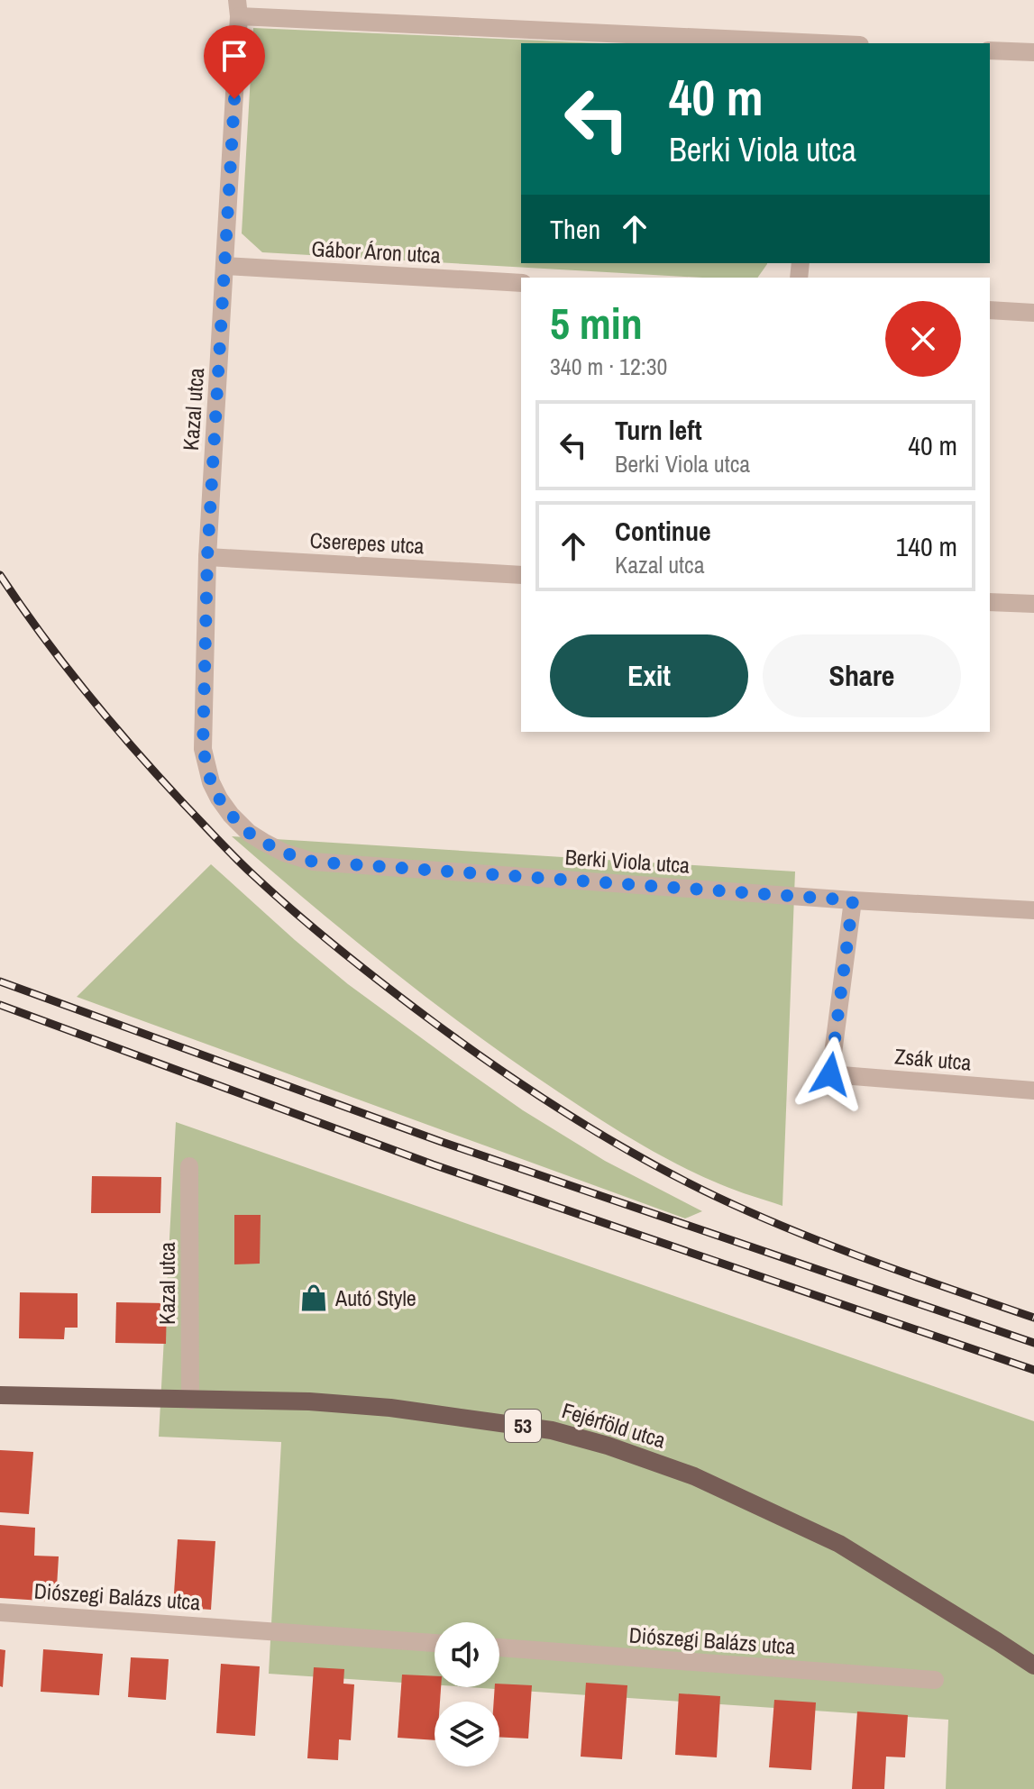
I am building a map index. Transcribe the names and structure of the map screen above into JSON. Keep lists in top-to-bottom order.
{
  "streets": {
    "main road": ["Fejérföld utca", "53"],
    "street": [
      "Gábor Áron utca",
      "Kazal utca",
      "Cserepes utca",
      "Berki Viola utca",
      "Zsák utca",
      "Diószegi Balázs utca"
    ]
  },
  "crossings": [
    ["Gábor Áron utca", "Kazal utca"],
    ["Kazal utca", "Cserepes utca"],
    ["Kazal utca", "Berki Viola utca"],
    ["Kazal utca", "Fejérföld utca"],
    ["Berki Viola utca", "Zsák utca"]
  ],
  "places": {
    "shop": ["Autó Style"]
  },
  "page": {
    "turn": ["40 m", "Berki Viola utca"],
    "then": "Then",
    "heading": ["5 min", "340 m · 12:30"],
    "list": [
      {
        "name": "Turn left",
        "note": "Berki Viola utca",
        "value": "40 m"
      },
      {
        "name": "Continue",
        "note": "Kazal utca",
        "value": "140 m"
      }
    ],
    "buttons": ["Exit", "Share"]
  }
}
